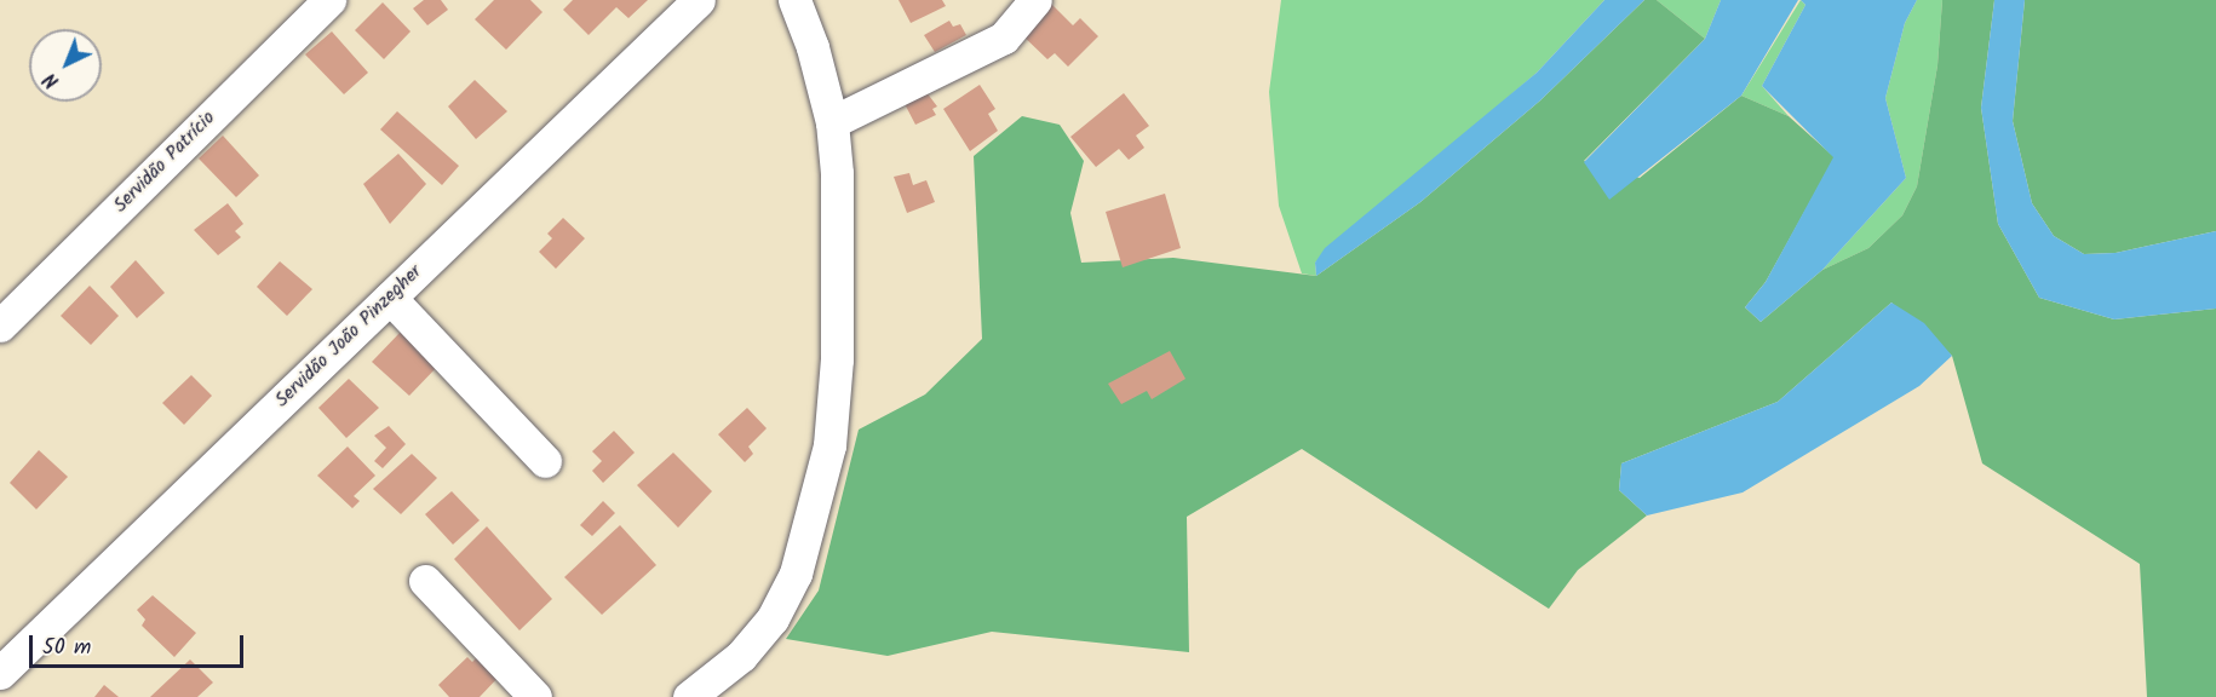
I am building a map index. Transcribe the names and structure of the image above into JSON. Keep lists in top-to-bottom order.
{
  "streets": {
    "street": ["Servidão Patrício", "Servidão João Pinzegher"]
  },
  "scale_bar": "50 m",
  "north": "bottom left"
}
